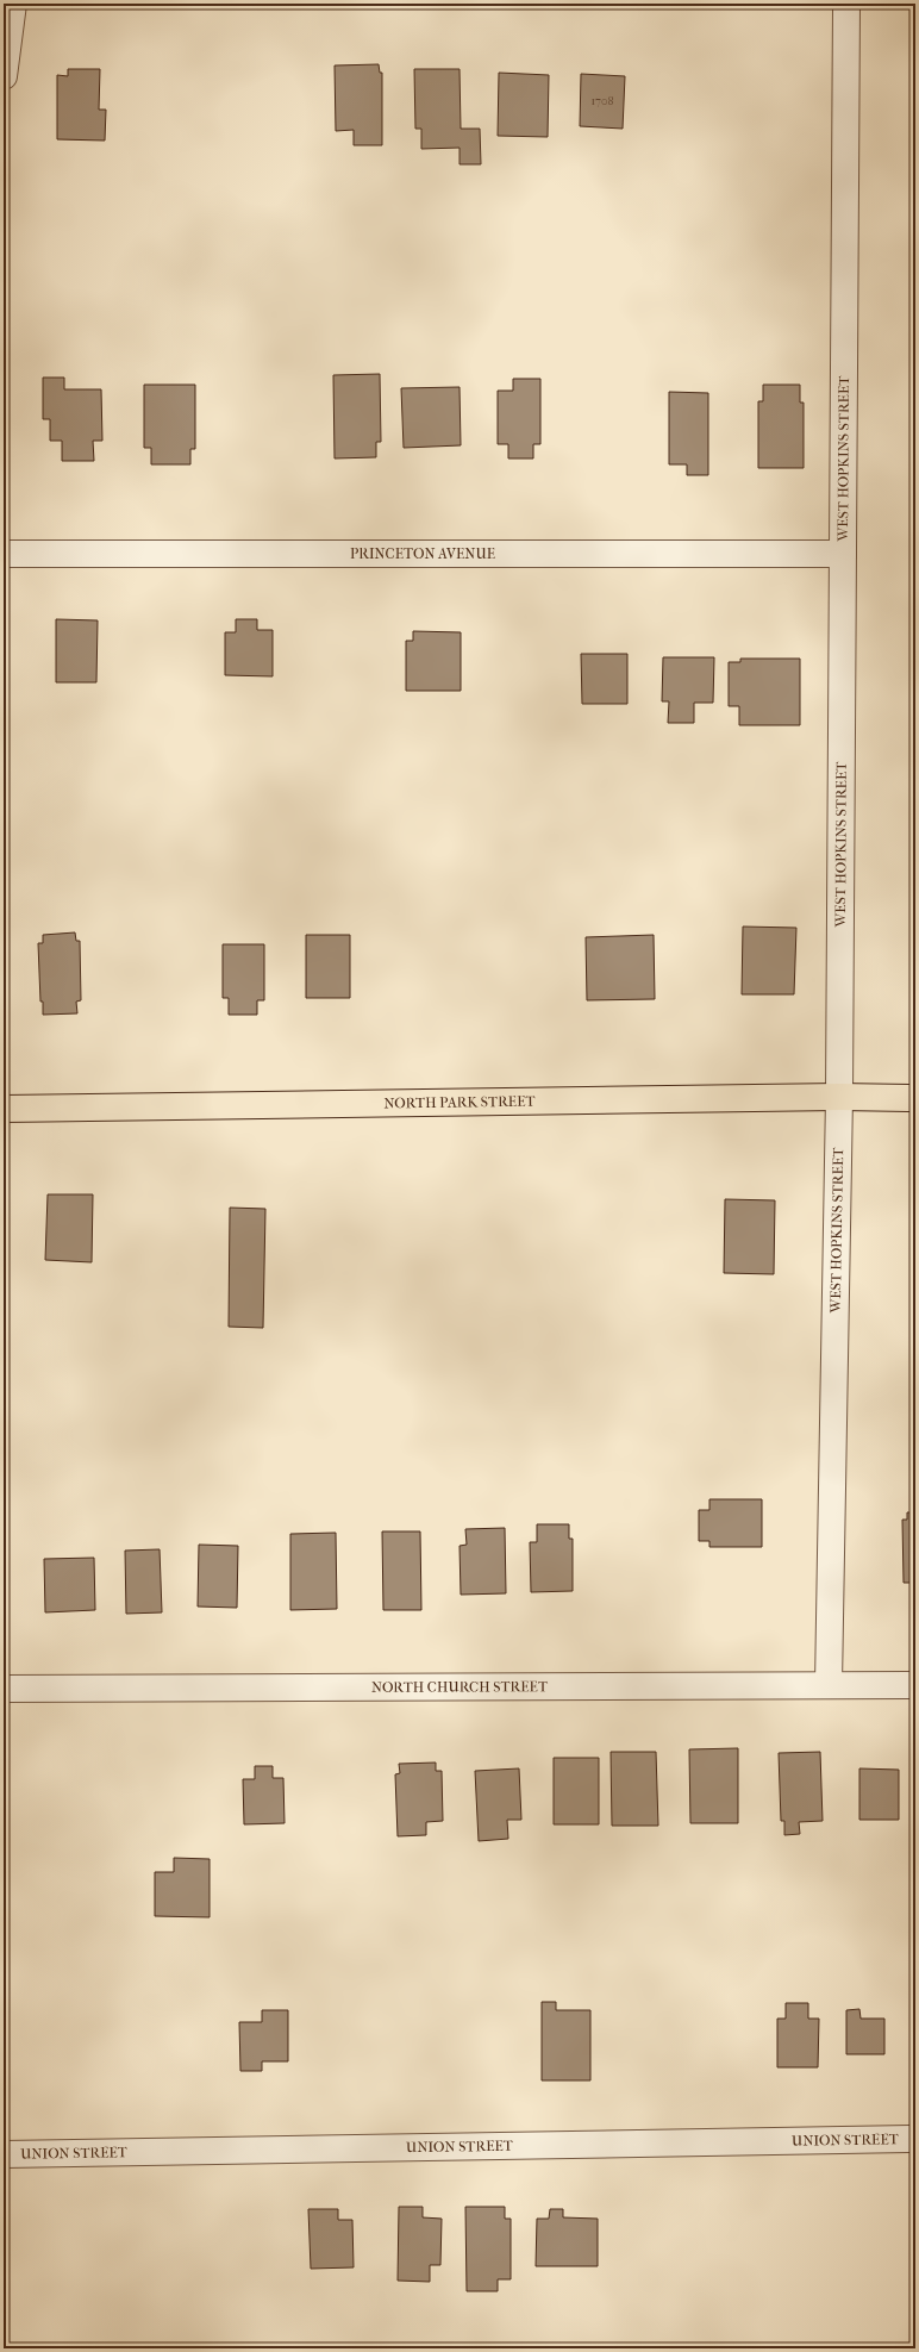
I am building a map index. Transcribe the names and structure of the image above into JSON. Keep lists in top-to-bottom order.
{
  "streets": {
    "main road": ["NORTH PARK STREET"],
    "street": [
      "WEST HOPKINS STREET",
      "PRINCETON AVENUE",
      "NORTH CHURCH STREET",
      "UNION STREET"
    ]
  },
  "crossings": [
    ["WEST HOPKINS STREET", "PRINCETON AVENUE"],
    ["WEST HOPKINS STREET", "NORTH PARK STREET"],
    ["WEST HOPKINS STREET", "NORTH CHURCH STREET"]
  ],
  "house_numbers": ["1708"]
}
